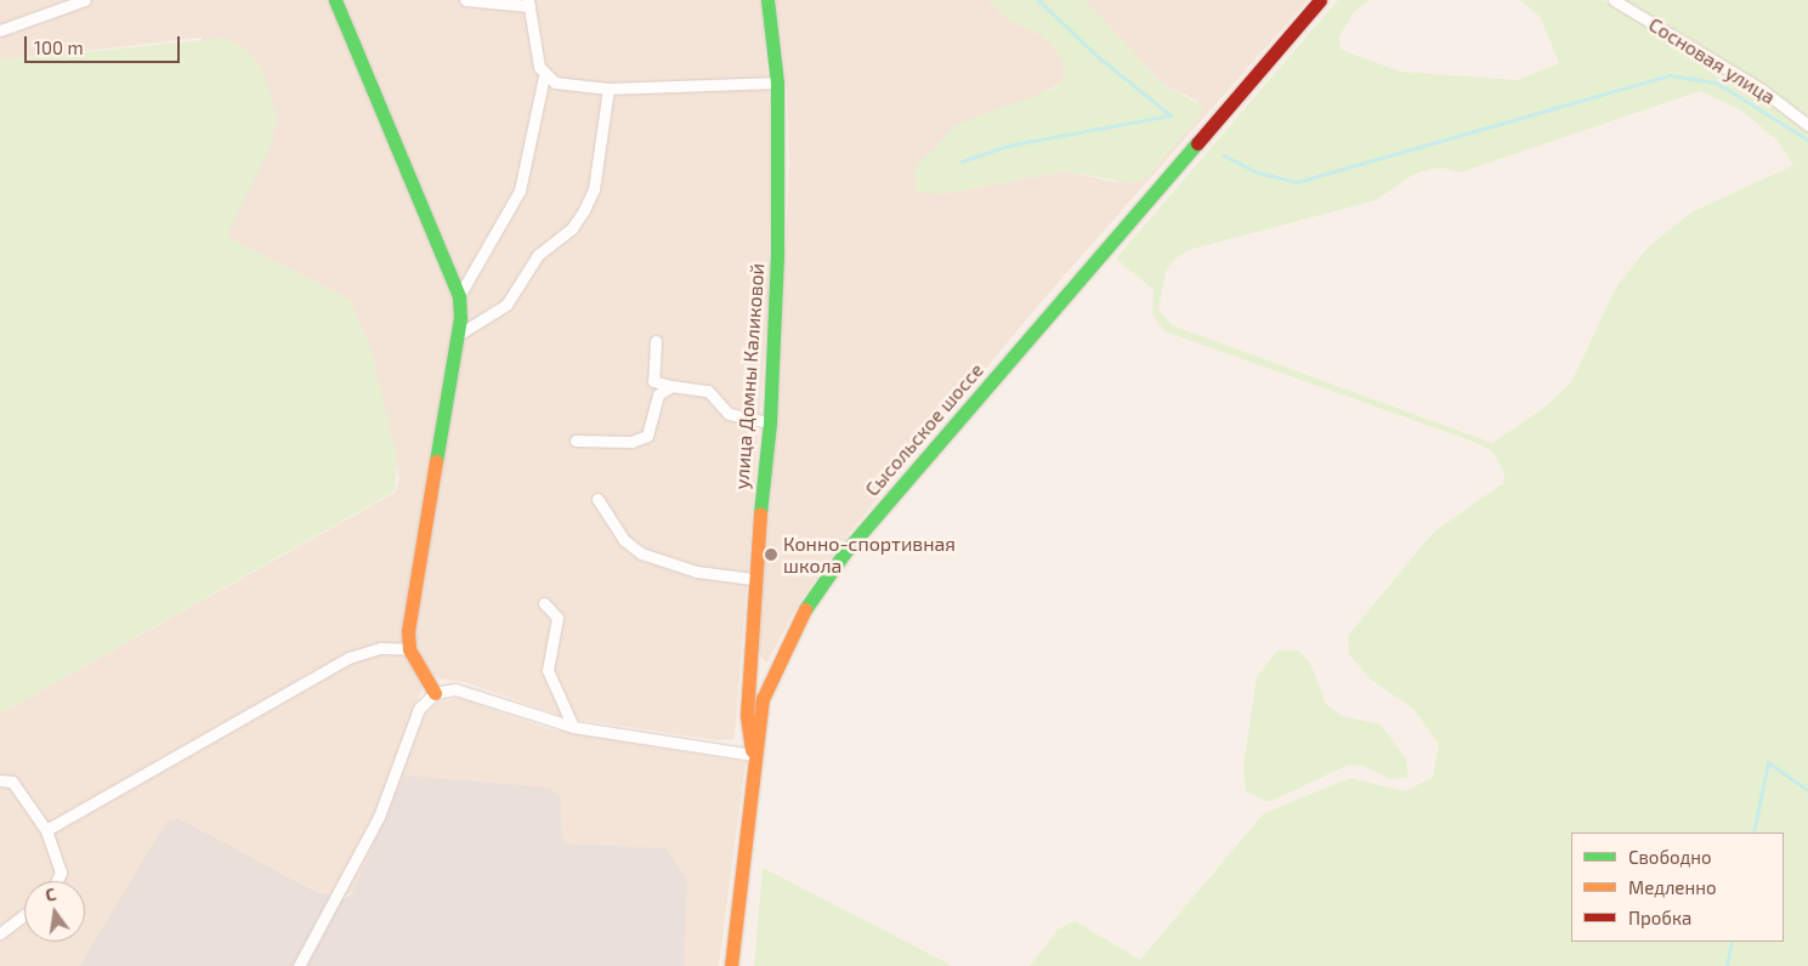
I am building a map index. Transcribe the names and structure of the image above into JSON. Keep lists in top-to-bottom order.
{
  "streets": {
    "main road": ["улица Домны Каликовой", "Сысольское шоссе"],
    "street": ["Сосновая улица"]
  },
  "crossings": [
    ["улица Домны Каликовой", "Сысольское шоссе"]
  ],
  "places": ["Конно-спортивная школа"],
  "legend": ["Свободно", "Медленно", "Пробка"],
  "scale_bar": "100 m",
  "north": "top"
}
